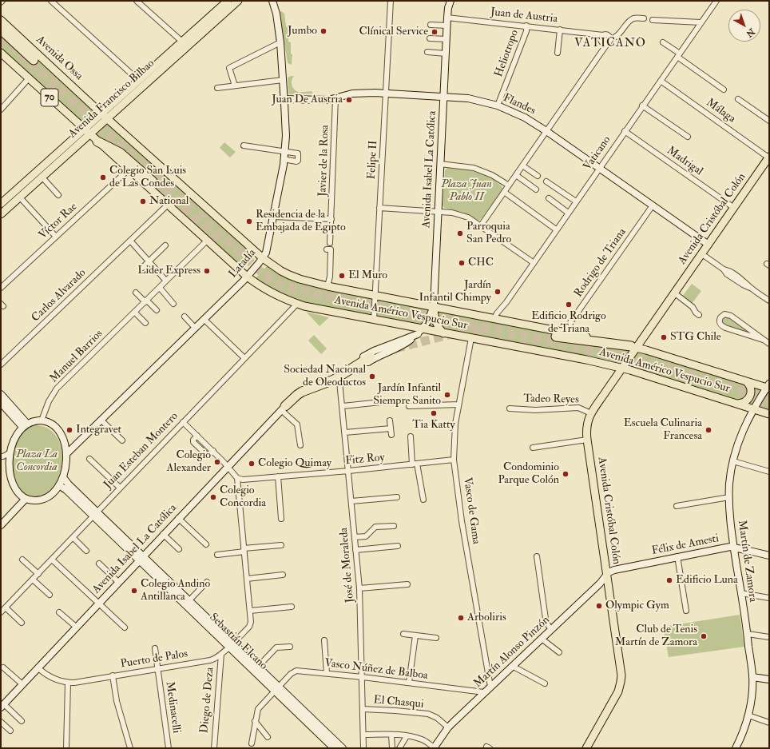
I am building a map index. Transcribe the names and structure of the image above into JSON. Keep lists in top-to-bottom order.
{
  "streets": {
    "main road": [
      "Avenida Ossa",
      "70",
      "Avenida Francisco Bilbao",
      "Avenida Cristóbal Colón",
      "Avenida Américo Vespucio Sur"
    ],
    "street": [
      "Juan de Austria",
      "Heliotropo",
      "Flandes",
      "Málaga",
      "Vaticano",
      "Felipe II",
      "Javier de la Rosa",
      "Madrigal",
      "Avenida Isabel La Católica",
      "Víctor Rae",
      "Rodrigo de Triana",
      "Latadía",
      "Carlos Alvarado",
      "Manuel Barrios",
      "Tadeo Reyes",
      "Juan Esteban Montero",
      "Fitz Roy",
      "Vasco de Gama",
      "Félix de Amesti",
      "Martín de Zamora",
      "José de Moraleda",
      "Sebastián Elcano",
      "Martín Alonso Pinzón",
      "Puerto de Palos",
      "Vasco Núñez de Balboa",
      "Diego de Deza",
      "El Chasqui",
      "Medinacelli"
    ]
  },
  "crossings": [
    ["Juan de Austria", "Heliotropo"],
    ["Juan de Austria", "Avenida Isabel La Católica"],
    ["Heliotropo", "Flandes"],
    ["Avenida Ossa", "Avenida Francisco Bilbao"],
    ["Avenida Ossa", "Avenida Américo Vespucio Sur"],
    ["70", "Avenida Francisco Bilbao"],
    ["70", "Avenida Américo Vespucio Sur"],
    ["Avenida Francisco Bilbao", "Avenida Américo Vespucio Sur"],
    ["Flandes", "Vaticano"],
    ["Flandes", "Felipe II"],
    ["Flandes", "Javier de la Rosa"],
    ["Flandes", "Avenida Isabel La Católica"],
    ["Flandes", "Avenida Cristóbal Colón"],
    ["Flandes", "Rodrigo de Triana"],
    ["Flandes", "Latadía"],
    ["Málaga", "Vaticano"],
    ["Málaga", "Avenida Cristóbal Colón"],
    ["Vaticano", "Madrigal"],
    ["Vaticano", "Avenida Américo Vespucio Sur"],
    ["Felipe II", "Avenida Américo Vespucio Sur"],
    ["Madrigal", "Avenida Cristóbal Colón"],
    ["Avenida Isabel La Católica", "Avenida Américo Vespucio Sur"],
    ["Avenida Isabel La Católica", "José de Moraleda"],
    ["Avenida Isabel La Católica", "Sebastián Elcano"],
    ["Avenida Isabel La Católica", "Puerto de Palos"],
    ["Avenida Cristóbal Colón", "Avenida Américo Vespucio Sur"],
    ["Avenida Cristóbal Colón", "Tadeo Reyes"],
    ["Avenida Cristóbal Colón", "Félix de Amesti"],
    ["Avenida Cristóbal Colón", "Martín Alonso Pinzón"],
    ["Víctor Rae", "Avenida Américo Vespucio Sur"],
    ["Rodrigo de Triana", "Avenida Américo Vespucio Sur"],
    ["Latadía", "Avenida Américo Vespucio Sur"],
    ["Latadía", "Manuel Barrios"],
    ["Latadía", "Sebastián Elcano"],
    ["Carlos Alvarado", "Avenida Américo Vespucio Sur"],
    ["Avenida Américo Vespucio Sur", "Manuel Barrios"],
    ["Avenida Américo Vespucio Sur", "Juan Esteban Montero"],
    ["Avenida Américo Vespucio Sur", "Vasco de Gama"],
    ["Avenida Américo Vespucio Sur", "Martín de Zamora"],
    ["Manuel Barrios", "Sebastián Elcano"],
    ["Juan Esteban Montero", "Sebastián Elcano"],
    ["Fitz Roy", "Vasco de Gama"],
    ["Fitz Roy", "José de Moraleda"],
    ["Fitz Roy", "Puerto de Palos"],
    ["Vasco de Gama", "Martín Alonso Pinzón"],
    ["Félix de Amesti", "Martín de Zamora"],
    ["Félix de Amesti", "Martín Alonso Pinzón"],
    ["José de Moraleda", "Vasco Núñez de Balboa"],
    ["José de Moraleda", "El Chasqui"],
    ["Sebastián Elcano", "Puerto de Palos"],
    ["Sebastián Elcano", "Vasco Núñez de Balboa"],
    ["Martín Alonso Pinzón", "Vasco Núñez de Balboa"],
    ["Martín Alonso Pinzón", "El Chasqui"],
    ["Puerto de Palos", "Diego de Deza"],
    ["Puerto de Palos", "Medinacelli"]
  ],
  "districts": ["VATICANO"],
  "parks": ["Plaza Juan Pablo II", "Plaza La Concordia"],
  "places": [
    "Jumbo",
    "Clínical Service",
    "Juan De Austria",
    "Colegio San Luis de Las Condes",
    "National",
    "Residencia de la Embajada de Egipto",
    "Parroquia San Pedro",
    "CHC",
    "Lider Express",
    "El Muro",
    "Jardín Infantil Chimpy",
    "Edificio Rodrigo de Triana",
    "STG Chile",
    "Sociedad Nacional de Oleoductos",
    "Jardín Infantil Siempre Sanito",
    "Tia Katty",
    "Integravet",
    "Escuela Culinaria Francesa",
    "Colegio Alexander",
    "Colegio Quimay",
    "Condominio Parque Colón",
    "Colegio Concordia",
    "Edificio Luna",
    "Colegio Andino Antillanca",
    "Olympic Gym",
    "Arboliris",
    "Club de Tenis Martín de Zamora"
  ],
  "north": "bottom right"
}
